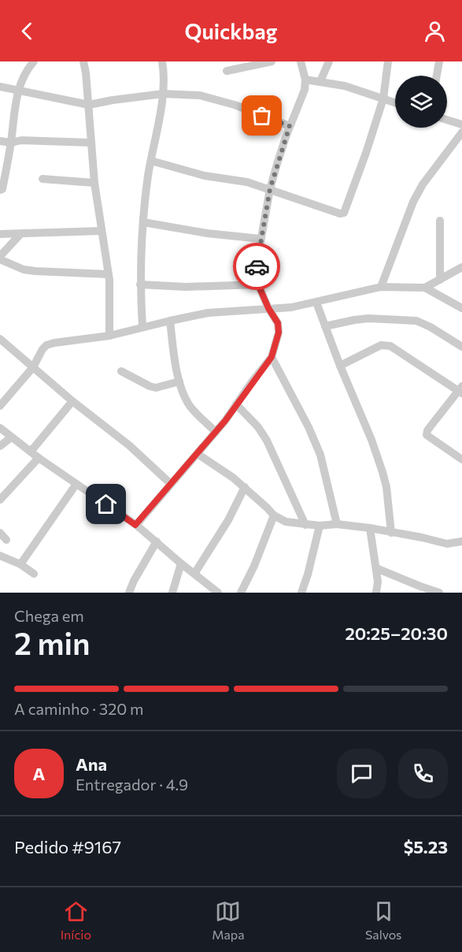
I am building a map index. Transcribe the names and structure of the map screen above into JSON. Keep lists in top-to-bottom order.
{
  "page": {
    "header": "Quickbag",
    "heading": ["2 min", "Chega em", "20:25–20:30"],
    "panel": [
      "Ana",
      "Entregador · 4.9",
      "Pedido #9167",
      "$5.23"
    ],
    "bar": "A caminho · 320 m",
    "round": "A",
    "tabs": ["Início", "Mapa", "Salvos"]
  }
}
